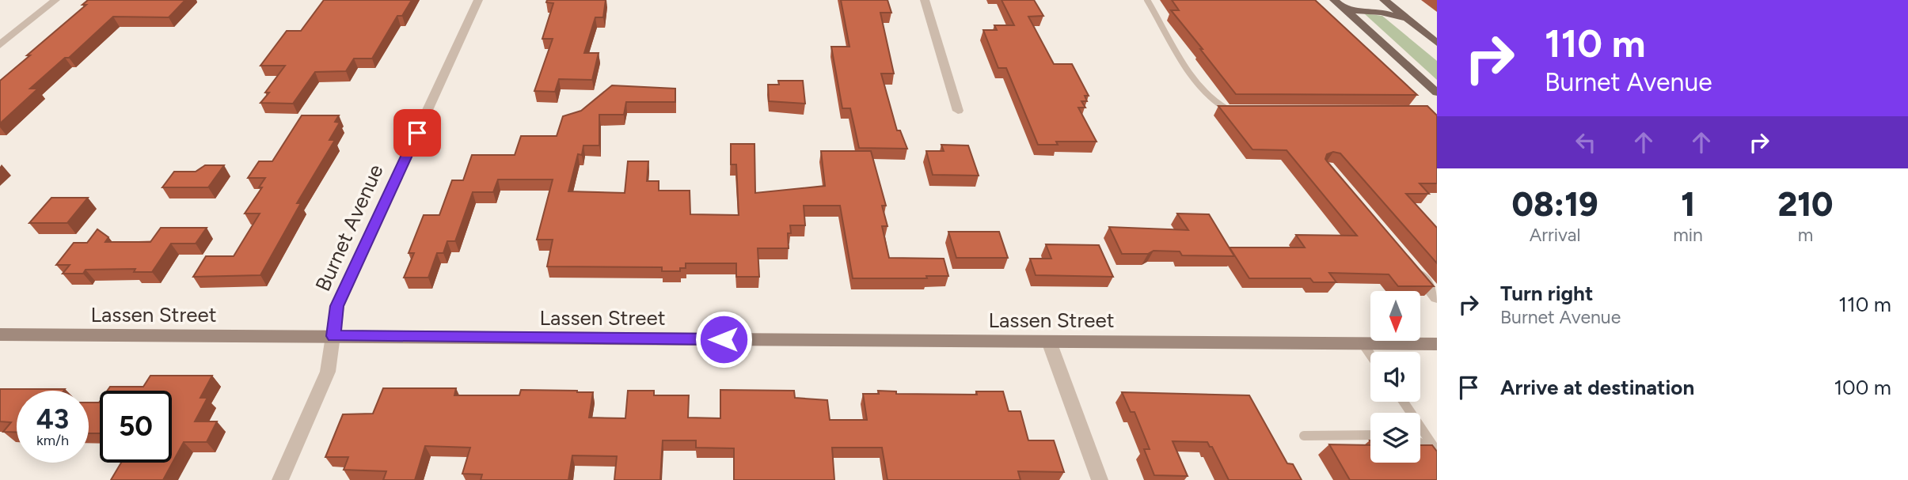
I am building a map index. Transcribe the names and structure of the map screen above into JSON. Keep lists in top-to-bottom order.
{
  "streets": {
    "main road": ["Lassen Street"],
    "street": ["Burnet Avenue"]
  },
  "crossings": [
    ["Burnet Avenue", "Lassen Street"]
  ],
  "north": "bottom",
  "page": {
    "turn": ["110 m", "Burnet Avenue"],
    "eta": [
      "08:19",
      "Arrival",
      "1",
      "min",
      "210",
      "m"
    ],
    "list": [
      {
        "name": "Turn right",
        "note": "Burnet Avenue",
        "value": "110 m"
      },
      {
        "name": "Arrive at destination",
        "value": "100 m"
      }
    ],
    "speed": "43 km/h",
    "limit": "50"
  }
}
